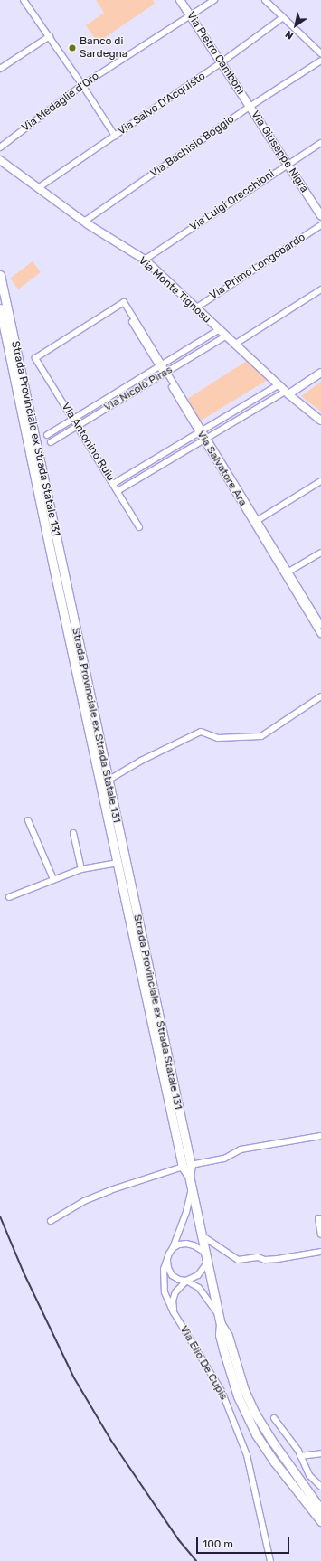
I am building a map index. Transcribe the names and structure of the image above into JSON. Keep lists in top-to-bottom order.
{
  "streets": {
    "main road": ["Strada Provinciale ex Strada Statale 131"],
    "street": [
      "Via Pietro Camboni",
      "Via Medaglie d'Oro",
      "Via Salvo D'Acquisto",
      "Via Bachisio Boggio",
      "Via Giuseppe Nigra",
      "Via Luigi Orecchioni",
      "Via Primo Longobardo",
      "Via Monte Tignosu",
      "Via Nicolò Piras",
      "Via Antonino Ruiu",
      "Via Salvatore Ara",
      "Via Elio De Cupis"
    ]
  },
  "crossings": [
    ["Via Pietro Camboni", "Via Medaglie d'Oro"],
    ["Via Pietro Camboni", "Via Salvo D'Acquisto"],
    ["Via Pietro Camboni", "Via Bachisio Boggio"],
    ["Via Pietro Camboni", "Via Giuseppe Nigra"],
    ["Via Salvo D'Acquisto", "Via Monte Tignosu"],
    ["Via Bachisio Boggio", "Via Giuseppe Nigra"],
    ["Via Bachisio Boggio", "Via Monte Tignosu"],
    ["Via Giuseppe Nigra", "Via Luigi Orecchioni"],
    ["Via Luigi Orecchioni", "Via Monte Tignosu"],
    ["Via Primo Longobardo", "Via Monte Tignosu"],
    ["Via Monte Tignosu", "Via Nicolò Piras"],
    ["Via Nicolò Piras", "Via Antonino Ruiu"],
    ["Via Nicolò Piras", "Via Salvatore Ara"],
    ["Strada Provinciale ex Strada Statale 131", "Via Elio De Cupis"],
    ["Via Antonino Ruiu", "Via Salvatore Ara"]
  ],
  "places": ["Banco di Sardegna"],
  "scale_bar": "100 m",
  "north": "bottom left"
}
